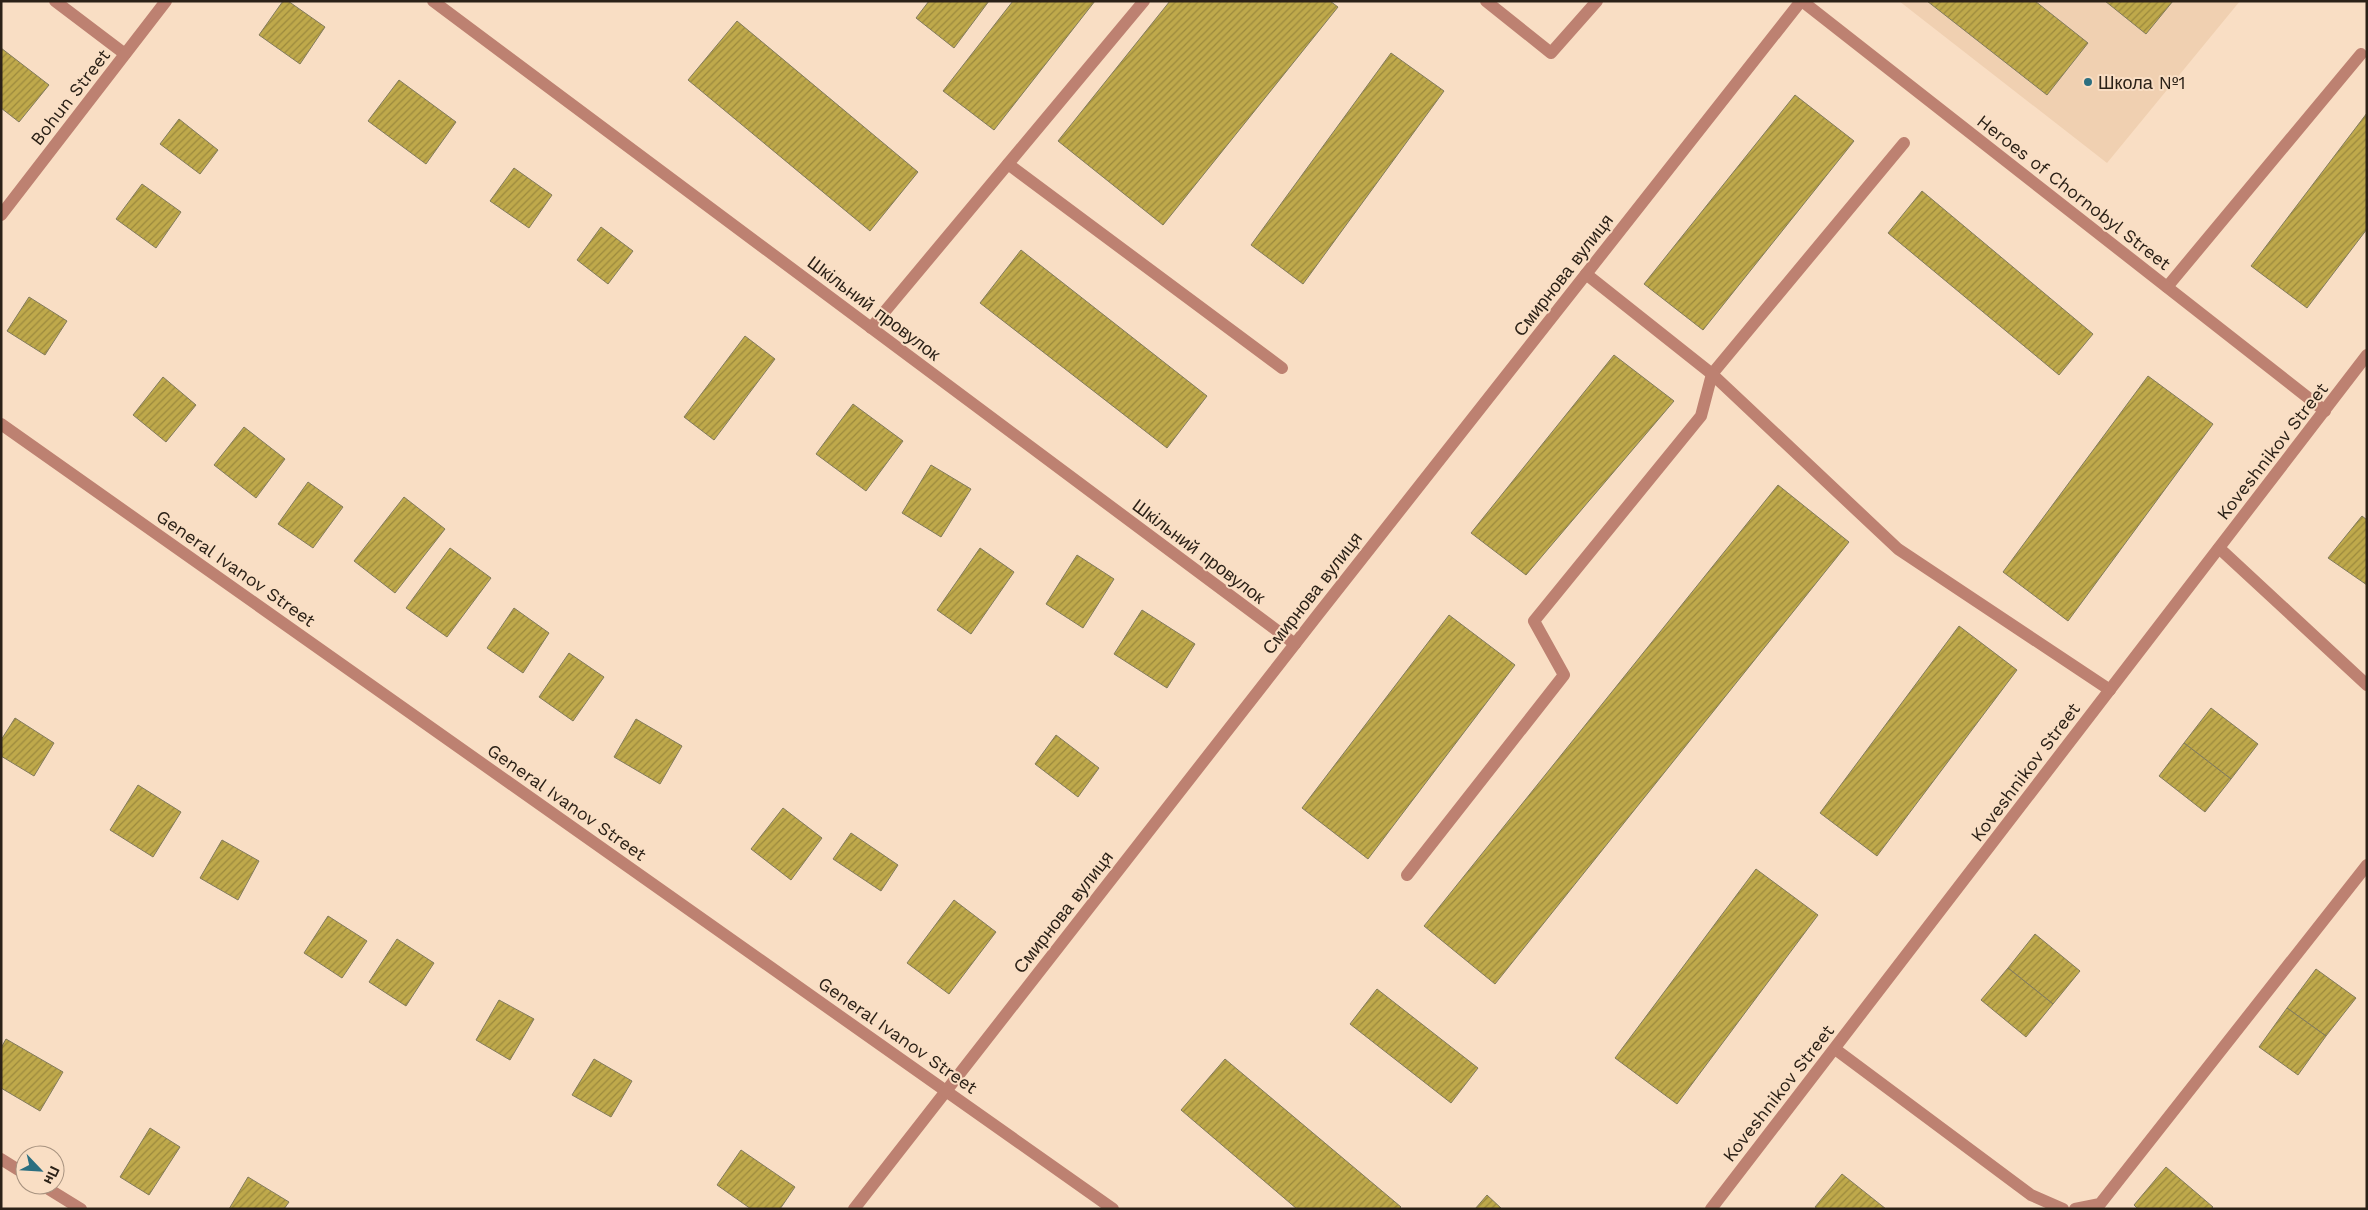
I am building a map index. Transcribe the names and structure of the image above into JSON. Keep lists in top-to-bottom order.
{
  "streets": {
    "street": [
      "Bohun Street",
      "Heroes of Chornobyl Street",
      "Смирнова вулиця",
      "Шкільний провулок",
      "Koveshnikov Street",
      "General Ivanov Street"
    ]
  },
  "crossings": [
    ["Heroes of Chornobyl Street", "Смирнова вулиця"],
    ["Heroes of Chornobyl Street", "Koveshnikov Street"],
    ["Смирнова вулиця", "Шкільний провулок"],
    ["Смирнова вулиця", "General Ivanov Street"]
  ],
  "places": ["Школа №1"],
  "north": "bottom right"
}
